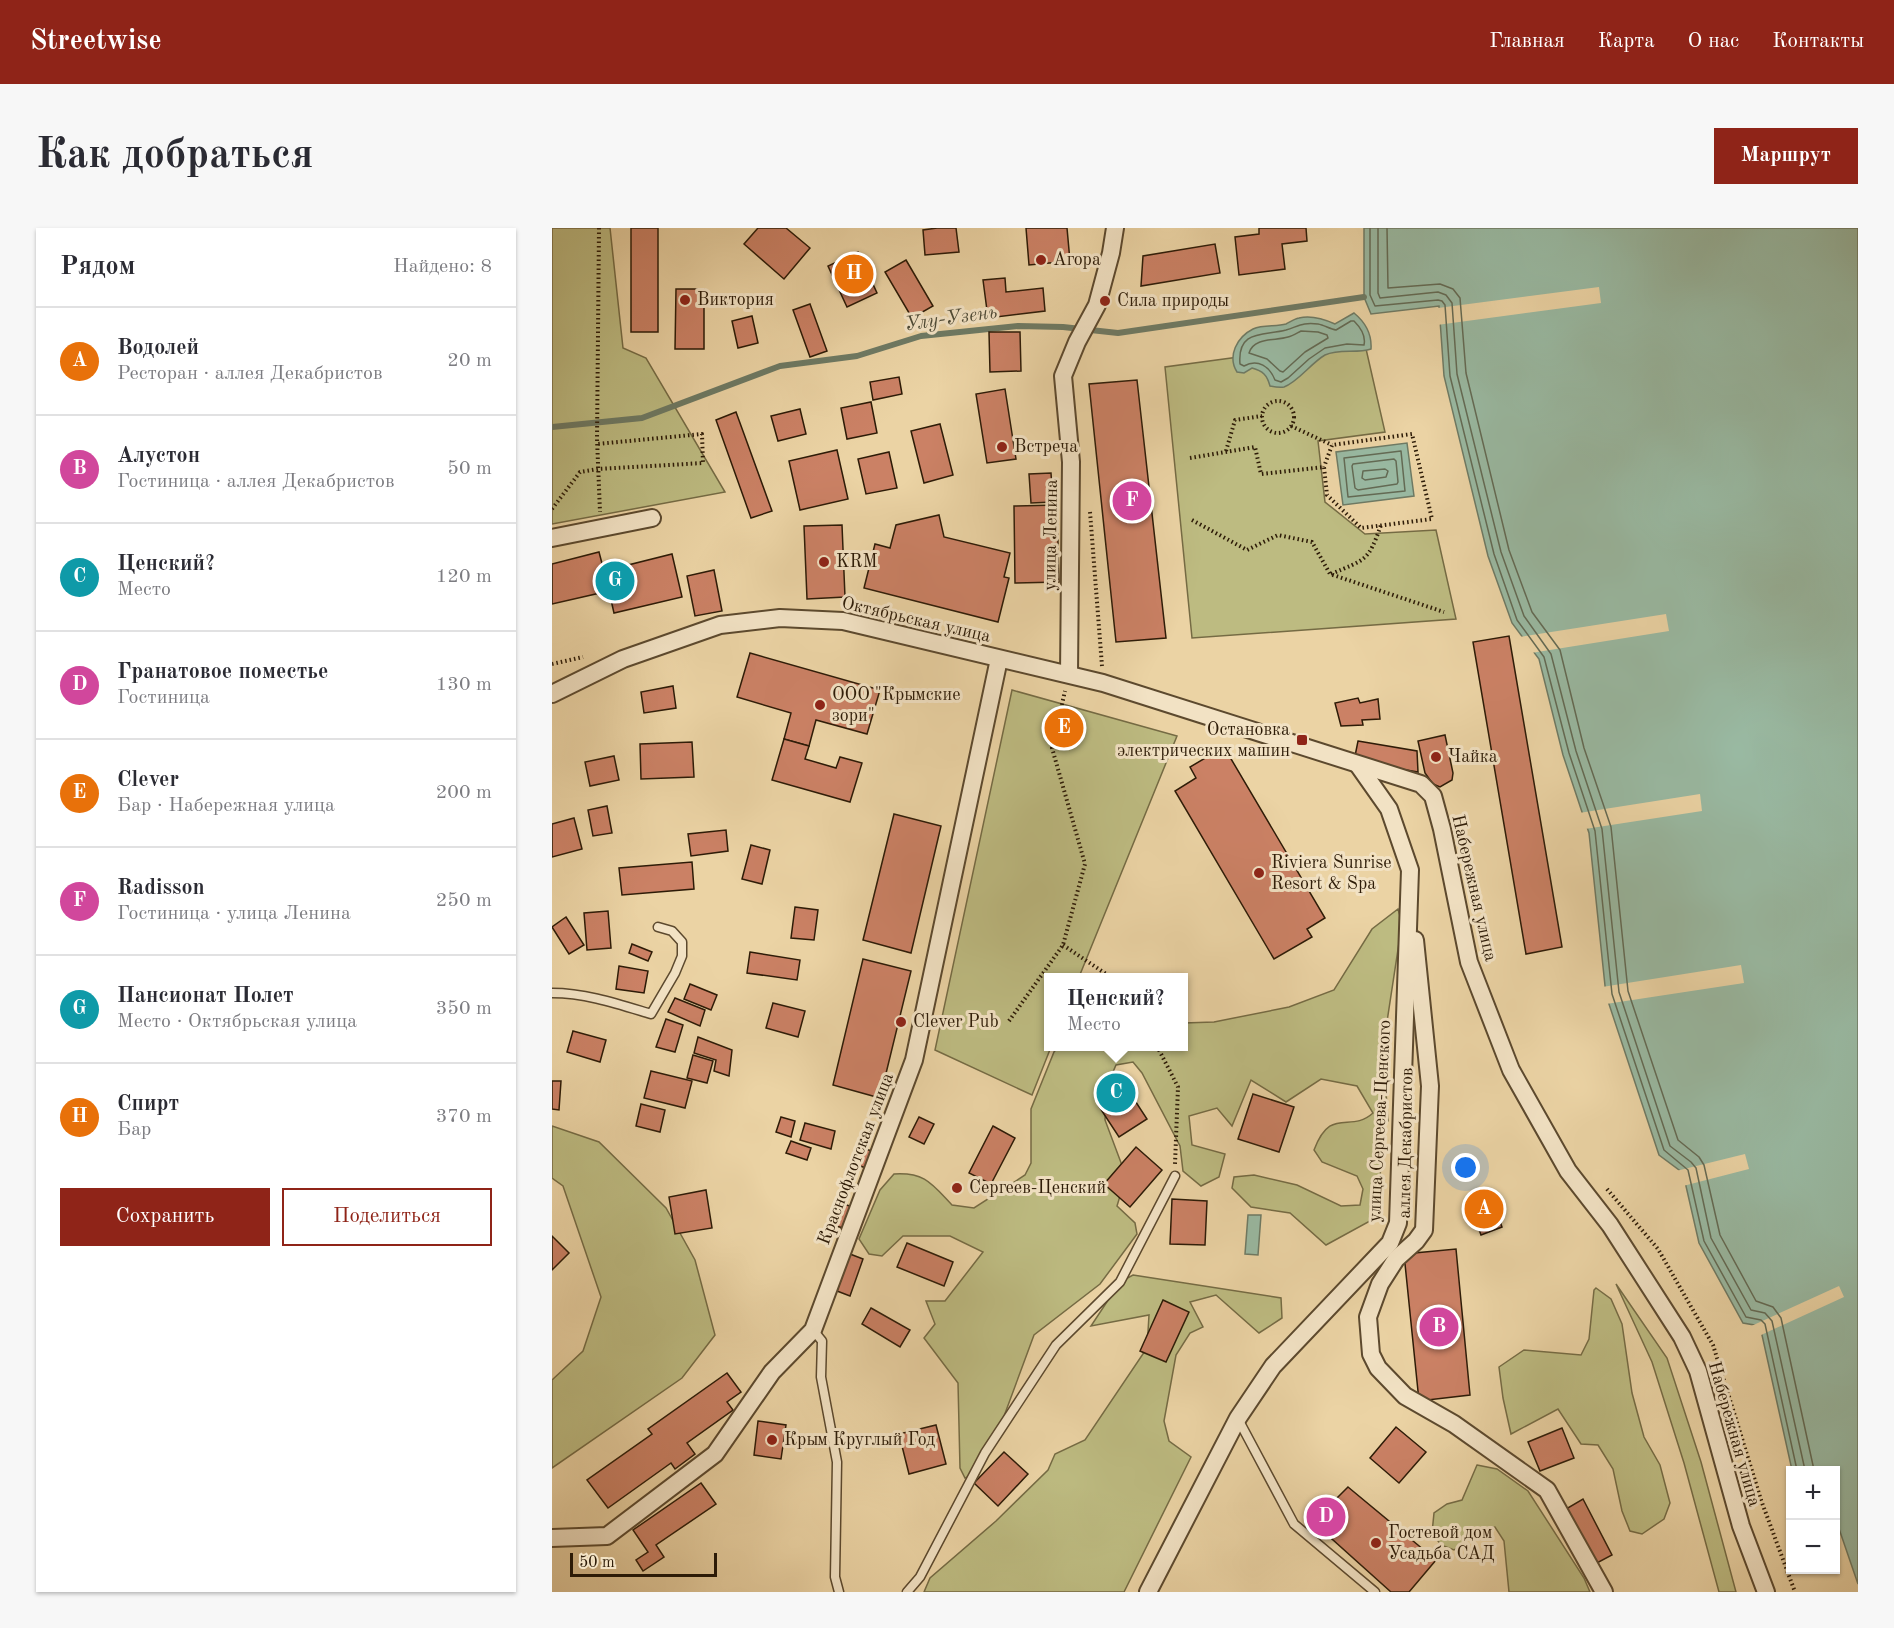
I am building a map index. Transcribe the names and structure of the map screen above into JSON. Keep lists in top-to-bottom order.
{
  "streets": {
    "street": [
      "улица Ленина",
      "Октябрьская улица",
      "Набережная улица",
      "улица Сергеева-Ценского",
      "аллея Декабристов",
      "Краснофлотская улица"
    ]
  },
  "crossings": [
    ["улица Ленина", "Октябрьская улица"],
    ["улица Ленина", "Набережная улица"],
    ["Октябрьская улица", "Набережная улица"],
    ["Октябрьская улица", "Краснофлотская улица"],
    ["Набережная улица", "улица Сергеева-Ценского"],
    ["улица Сергеева-Ценского", "аллея Декабристов"]
  ],
  "water": ["Улу-Узень"],
  "places": {
    "other": [
      "Агора",
      "Виктория",
      "Сила природы",
      "Встреча",
      "KRM",
      "ООО \"Крымские зори\"",
      "Чайка",
      "Riviera Sunrise Resort & Spa",
      "Clever Pub",
      "Сергеев-Ценский",
      "Крым Круглый Год",
      "Гостевой дом Усадьба САД"
    ],
    "transit": ["Остановка электрических машин"]
  },
  "scale_bar": "50 m",
  "page": {
    "header": "Streetwise",
    "nav": [
      "Главная",
      "Карта",
      "О нас",
      "Контакты"
    ],
    "buttons": [
      "Маршрут",
      ["Сохранить", "Поделиться"]
    ],
    "title": "Как добраться",
    "heading": ["Рядом", "Найдено: 8"],
    "pins": [
      "H",
      "F",
      "G",
      "E",
      "C",
      "A",
      "B",
      "D"
    ],
    "list": [
      {
        "mark": "A",
        "name": "Водолей",
        "note": "Ресторан · аллея Декабристов",
        "value": "20 m"
      },
      {
        "mark": "B",
        "name": "Алустон",
        "note": "Гостиница · аллея Декабристов",
        "value": "50 m"
      },
      {
        "mark": "C",
        "name": "Ценский?",
        "note": "Место",
        "value": "120 m"
      },
      {
        "mark": "D",
        "name": "Гранатовое поместье",
        "note": "Гостиница",
        "value": "130 m"
      },
      {
        "mark": "E",
        "name": "Clever",
        "note": "Бар · Набережная улица",
        "value": "200 m"
      },
      {
        "mark": "F",
        "name": "Radisson",
        "note": "Гостиница · улица Ленина",
        "value": "250 m"
      },
      {
        "mark": "G",
        "name": "Пансионат Полет",
        "note": "Место · Октябрьская улица",
        "value": "350 m"
      },
      {
        "mark": "H",
        "name": "Спирт",
        "note": "Бар",
        "value": "370 m"
      }
    ],
    "popup": ["Ценский?", "Место"],
    "map_buttons": ["+", "−"],
    "scale": "50 m"
  }
}
